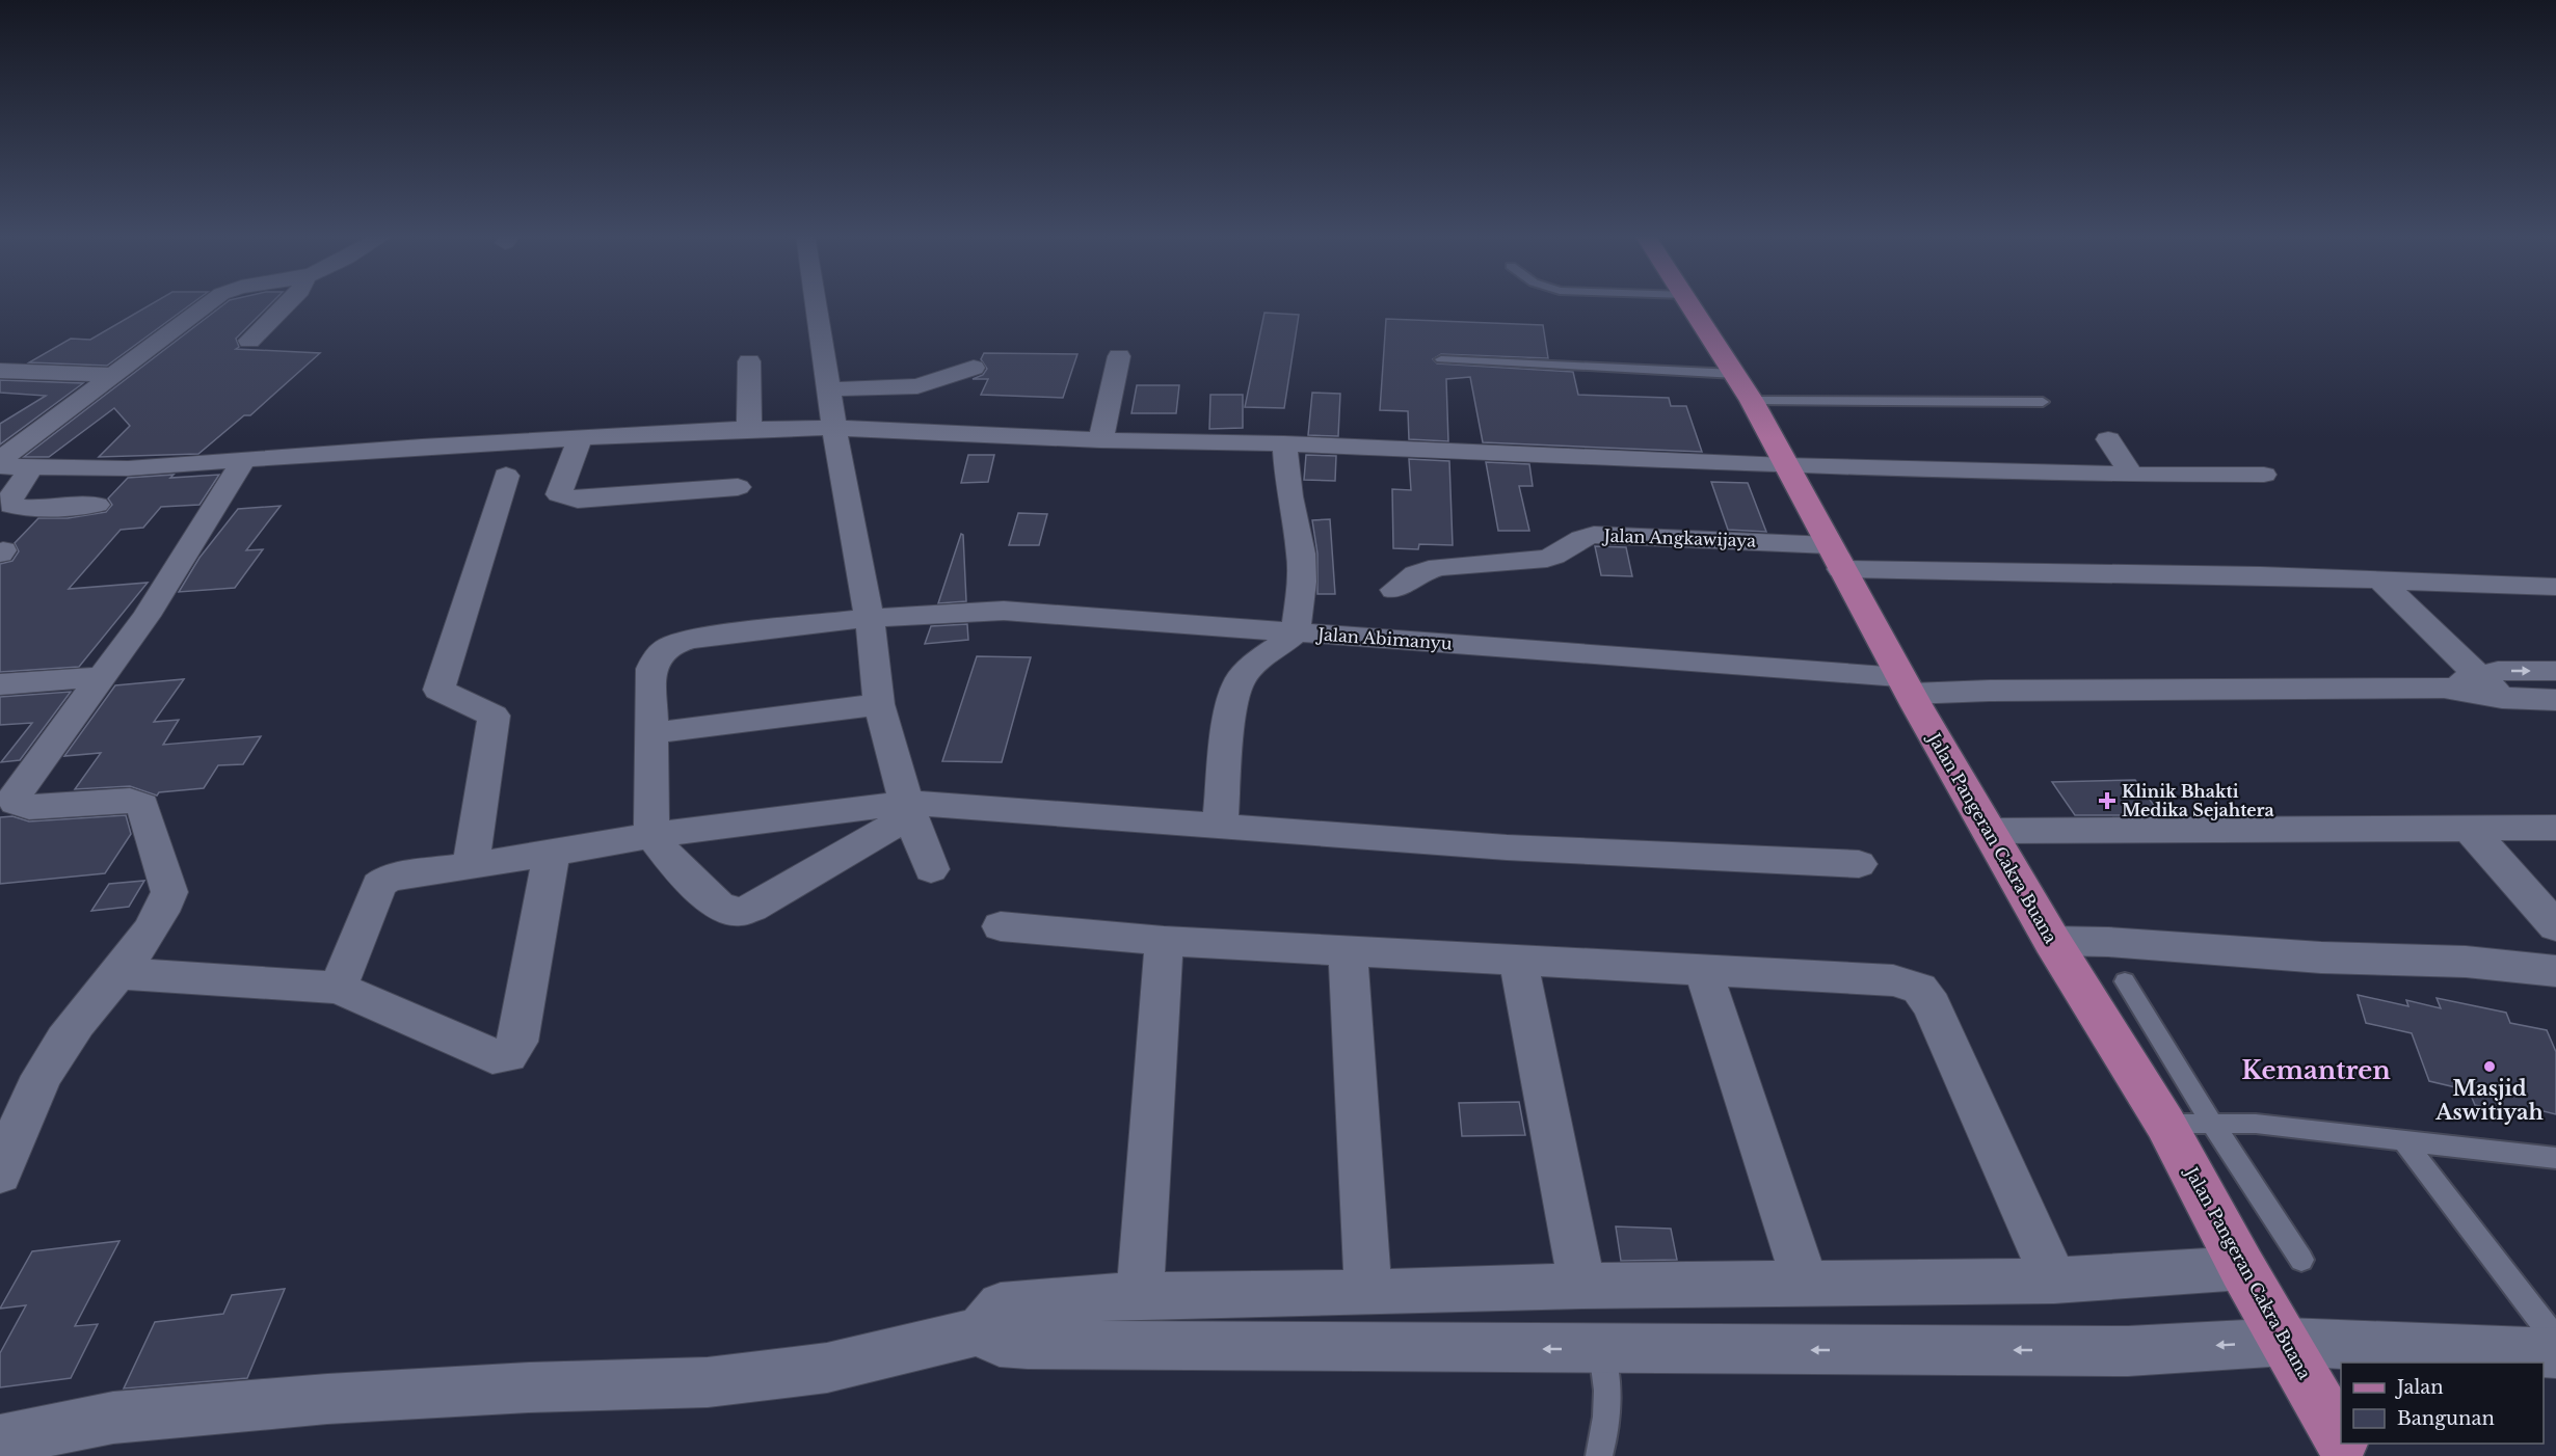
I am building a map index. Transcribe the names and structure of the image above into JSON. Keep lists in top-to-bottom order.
{
  "streets": {
    "main road": ["Jalan Pangeran Cakra Buana"],
    "street": ["Jalan Angkawijaya", "Jalan Abimanyu"]
  },
  "crossings": [
    ["Jalan Angkawijaya", "Jalan Pangeran Cakra Buana"],
    ["Jalan Abimanyu", "Jalan Pangeran Cakra Buana"]
  ],
  "districts": ["Kemantren"],
  "places": {
    "health": ["Klinik Bhakti Medika Sejahtera"],
    "other": ["Masjid Aswitiyah"]
  },
  "legend": ["Jalan", "Bangunan"]
}
